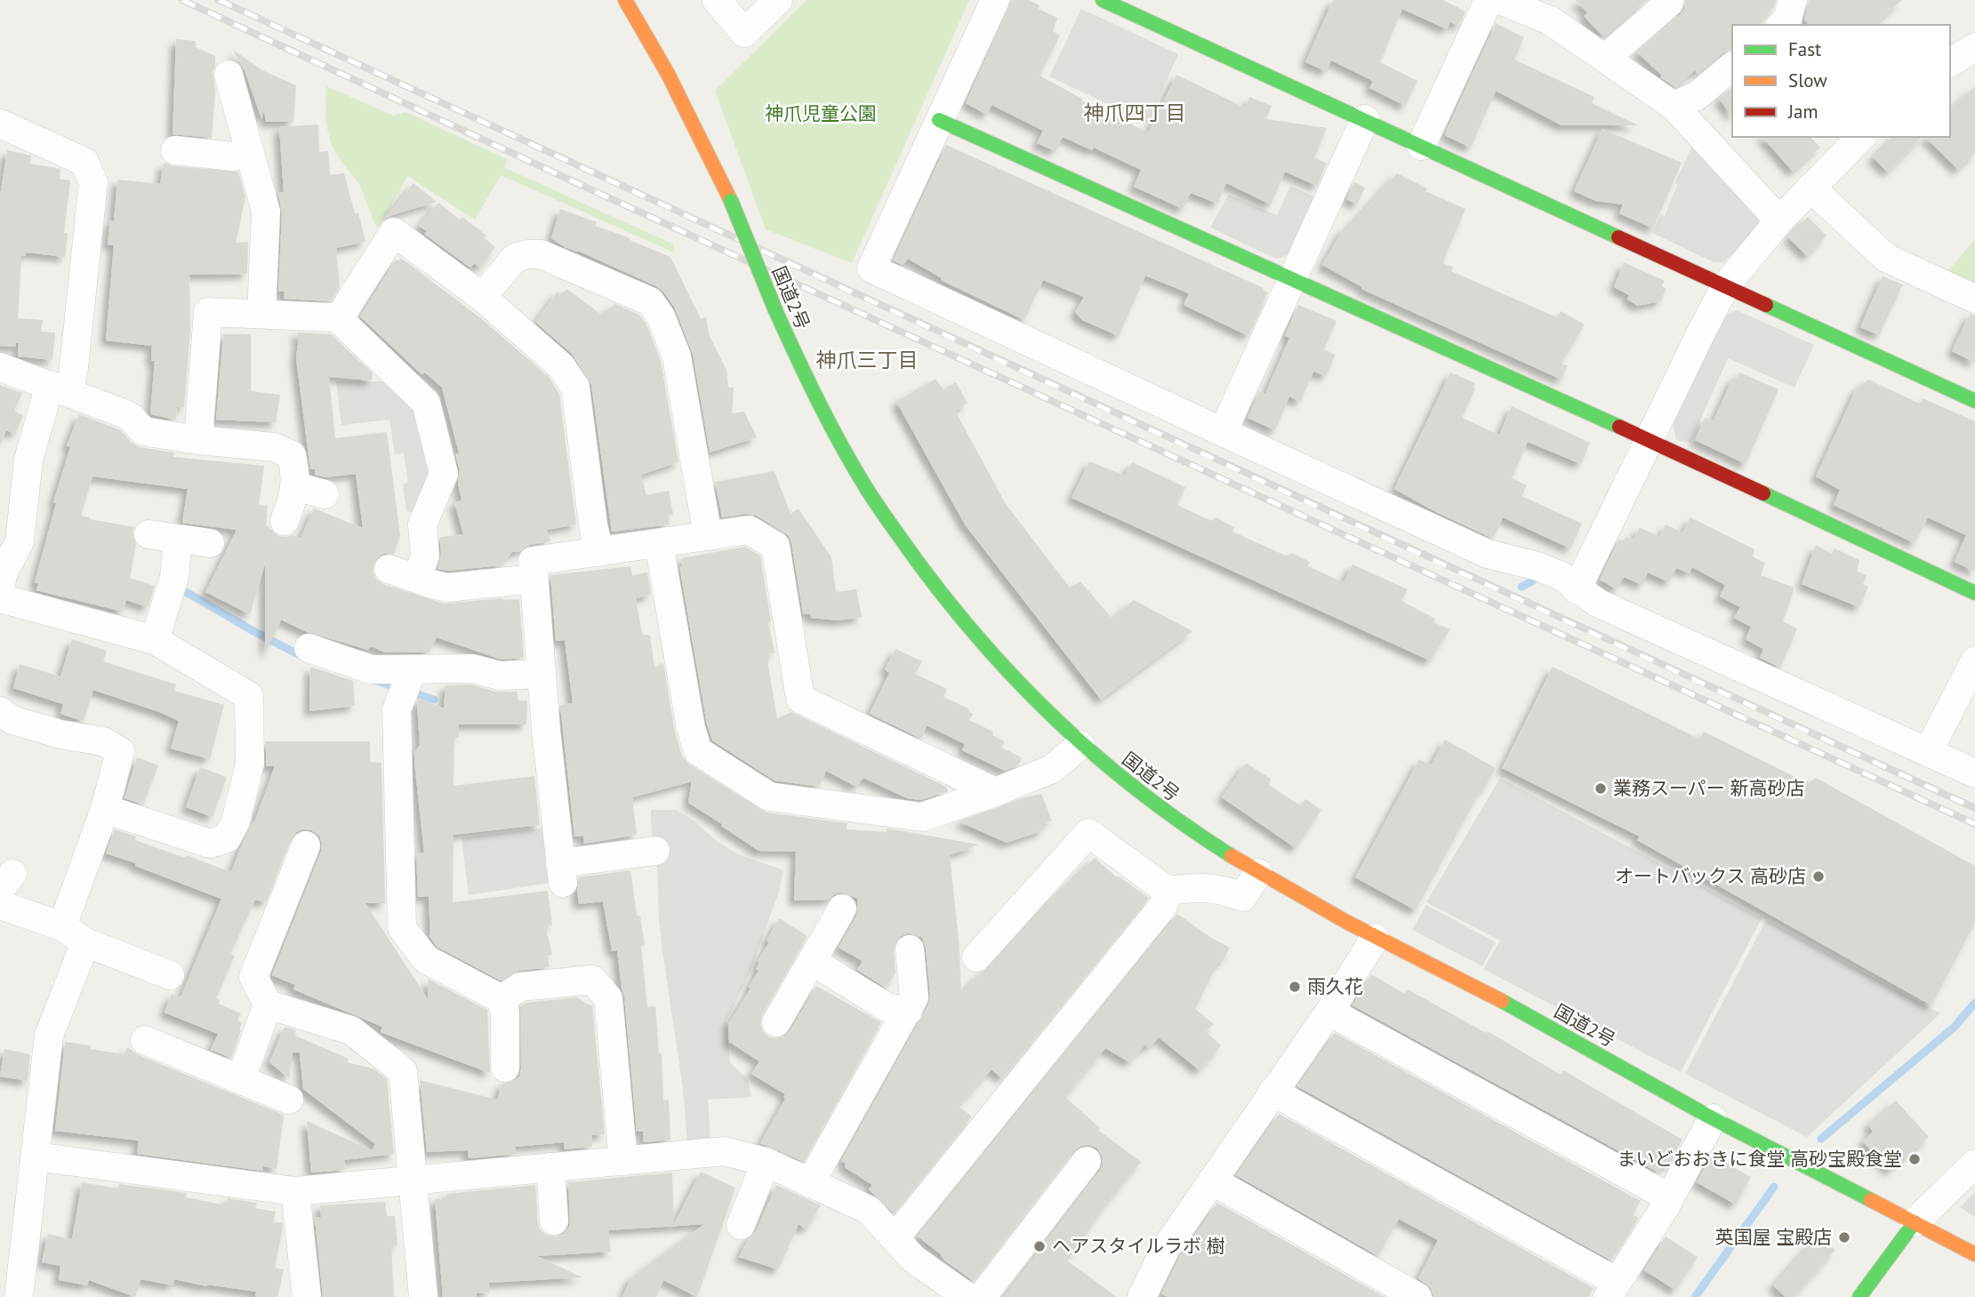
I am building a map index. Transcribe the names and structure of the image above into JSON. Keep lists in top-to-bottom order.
{
  "streets": {
    "main road": ["国道2号"]
  },
  "districts": ["神爪四丁目", "神爪三丁目"],
  "parks": ["神爪児童公園"],
  "places": [
    "業務スーパー 新高砂店",
    "オートバックス 高砂店",
    "雨久花",
    "まいどおおきに食堂 高砂宝殿食堂",
    "英国屋 宝殿店",
    "ヘアスタイルラボ 樹"
  ],
  "legend": ["Fast", "Slow", "Jam"]
}
